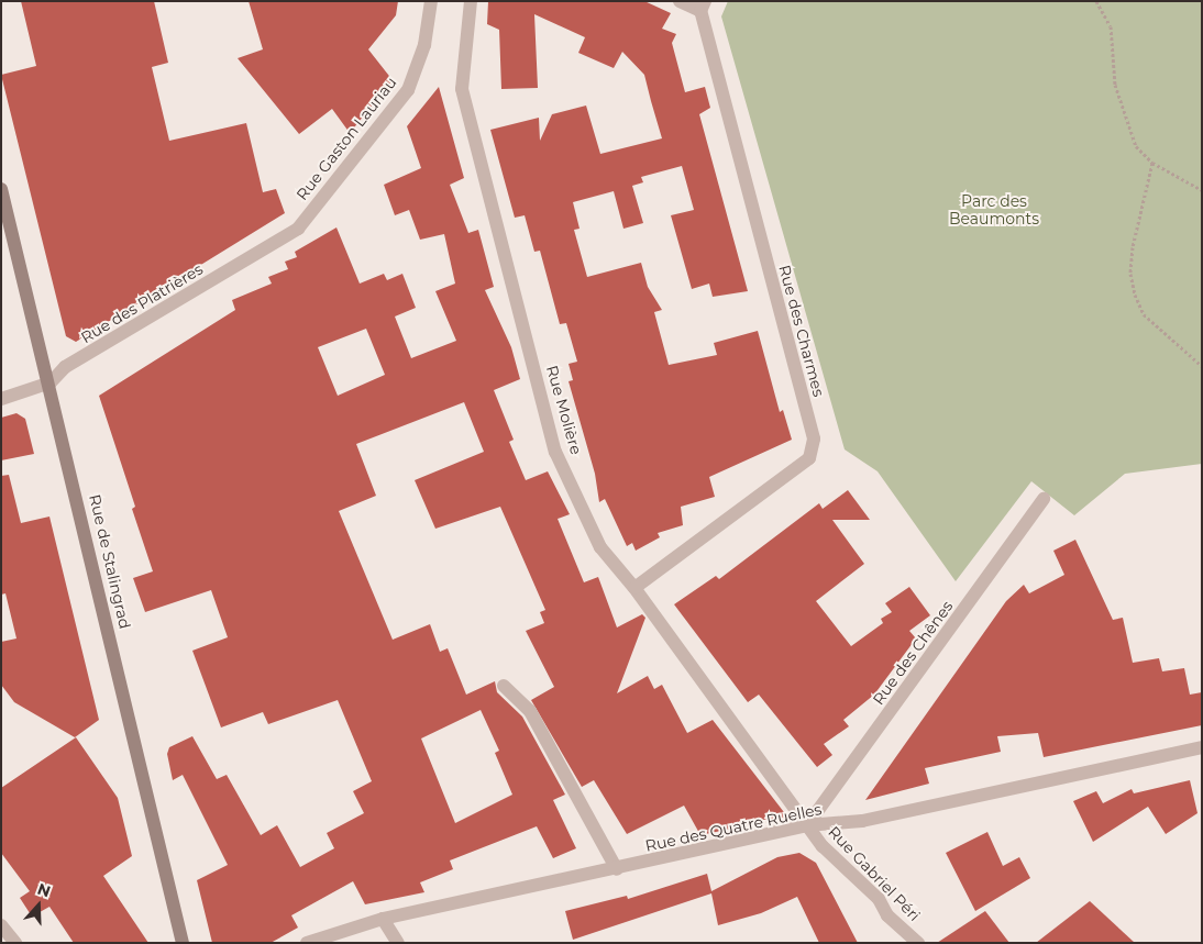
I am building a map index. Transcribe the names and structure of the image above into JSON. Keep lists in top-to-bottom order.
{
  "streets": {
    "main road": ["Rue de Stalingrad"],
    "street": [
      "Rue Gaston Lauriau",
      "Rue des Platrières",
      "Rue des Charmes",
      "Rue Molière",
      "Rue des Chênes",
      "Rue des Quatre Ruelles",
      "Rue Gabriel Péri"
    ]
  },
  "crossings": [
    ["Rue Gaston Lauriau", "Rue des Platrières"],
    ["Rue des Platrières", "Rue de Stalingrad"],
    ["Rue des Charmes", "Rue Molière"],
    ["Rue Molière", "Rue des Chênes"],
    ["Rue Molière", "Rue des Quatre Ruelles"],
    ["Rue Molière", "Rue Gabriel Péri"],
    ["Rue des Chênes", "Rue des Quatre Ruelles"],
    ["Rue des Chênes", "Rue Gabriel Péri"],
    ["Rue des Quatre Ruelles", "Rue Gabriel Péri"]
  ],
  "parks": ["Parc des Beaumonts"],
  "north": "top"
}
